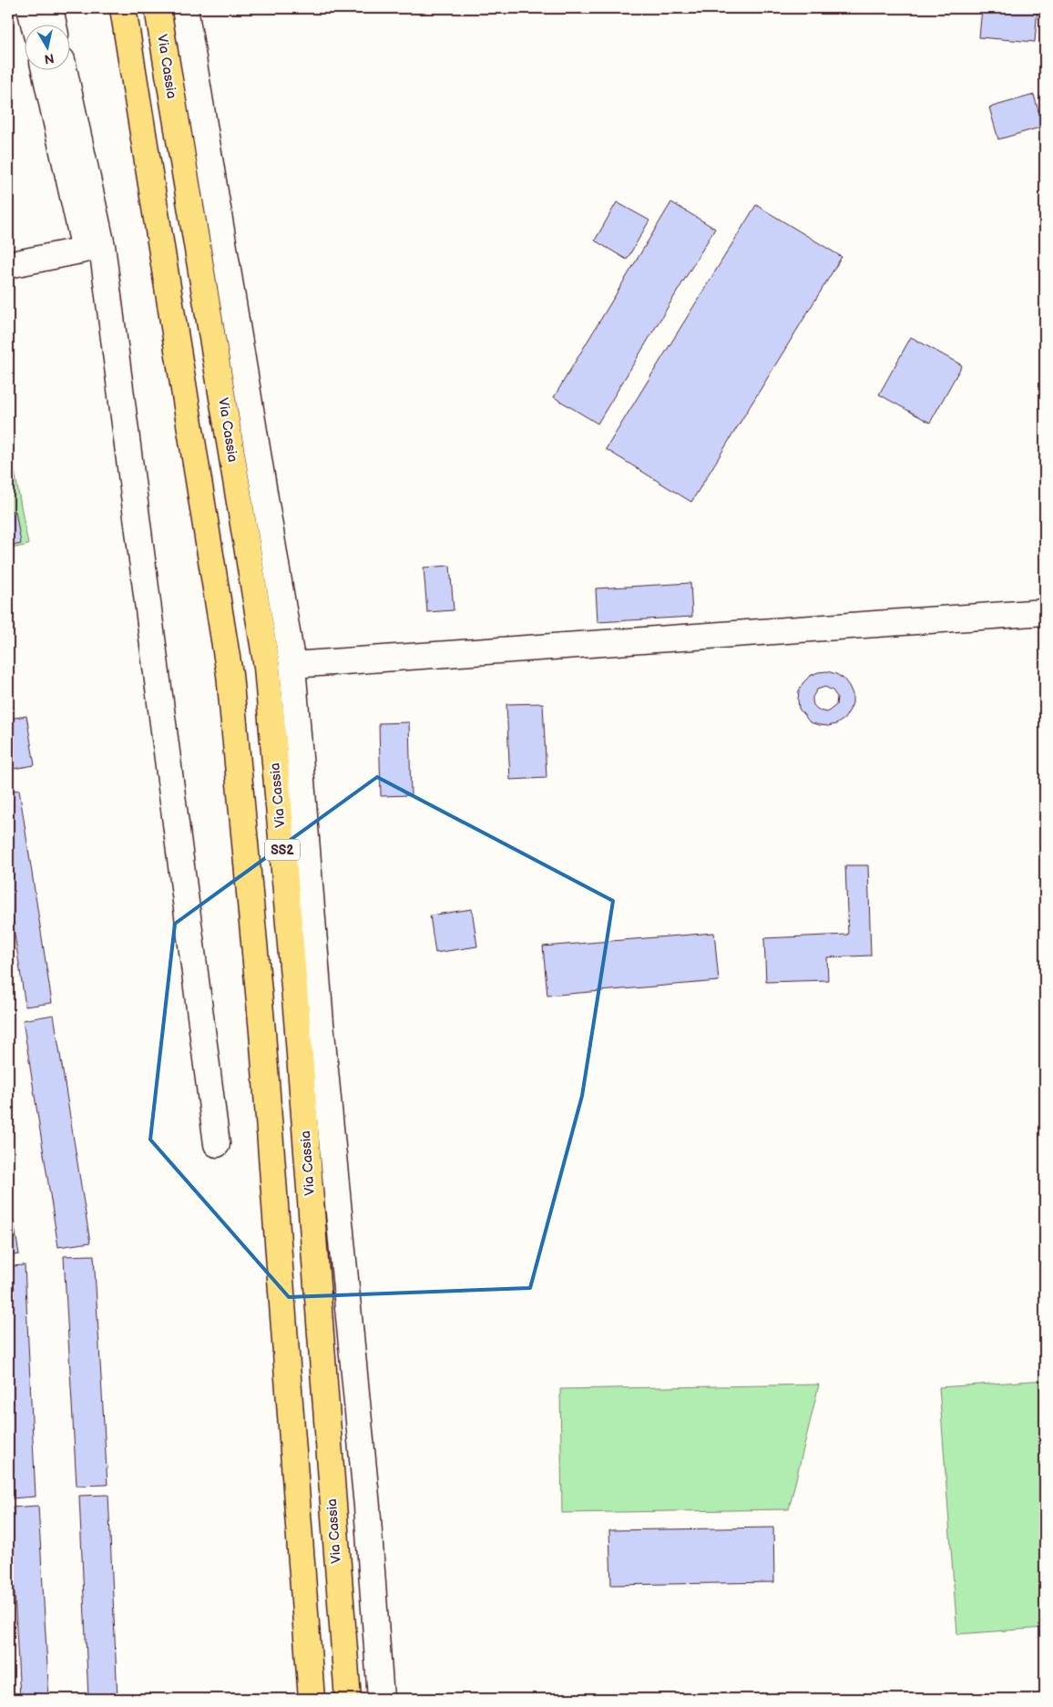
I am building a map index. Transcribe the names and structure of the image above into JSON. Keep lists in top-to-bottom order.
{
  "streets": {
    "highway": ["Via Cassia", "SS2"]
  },
  "north": "bottom"
}
